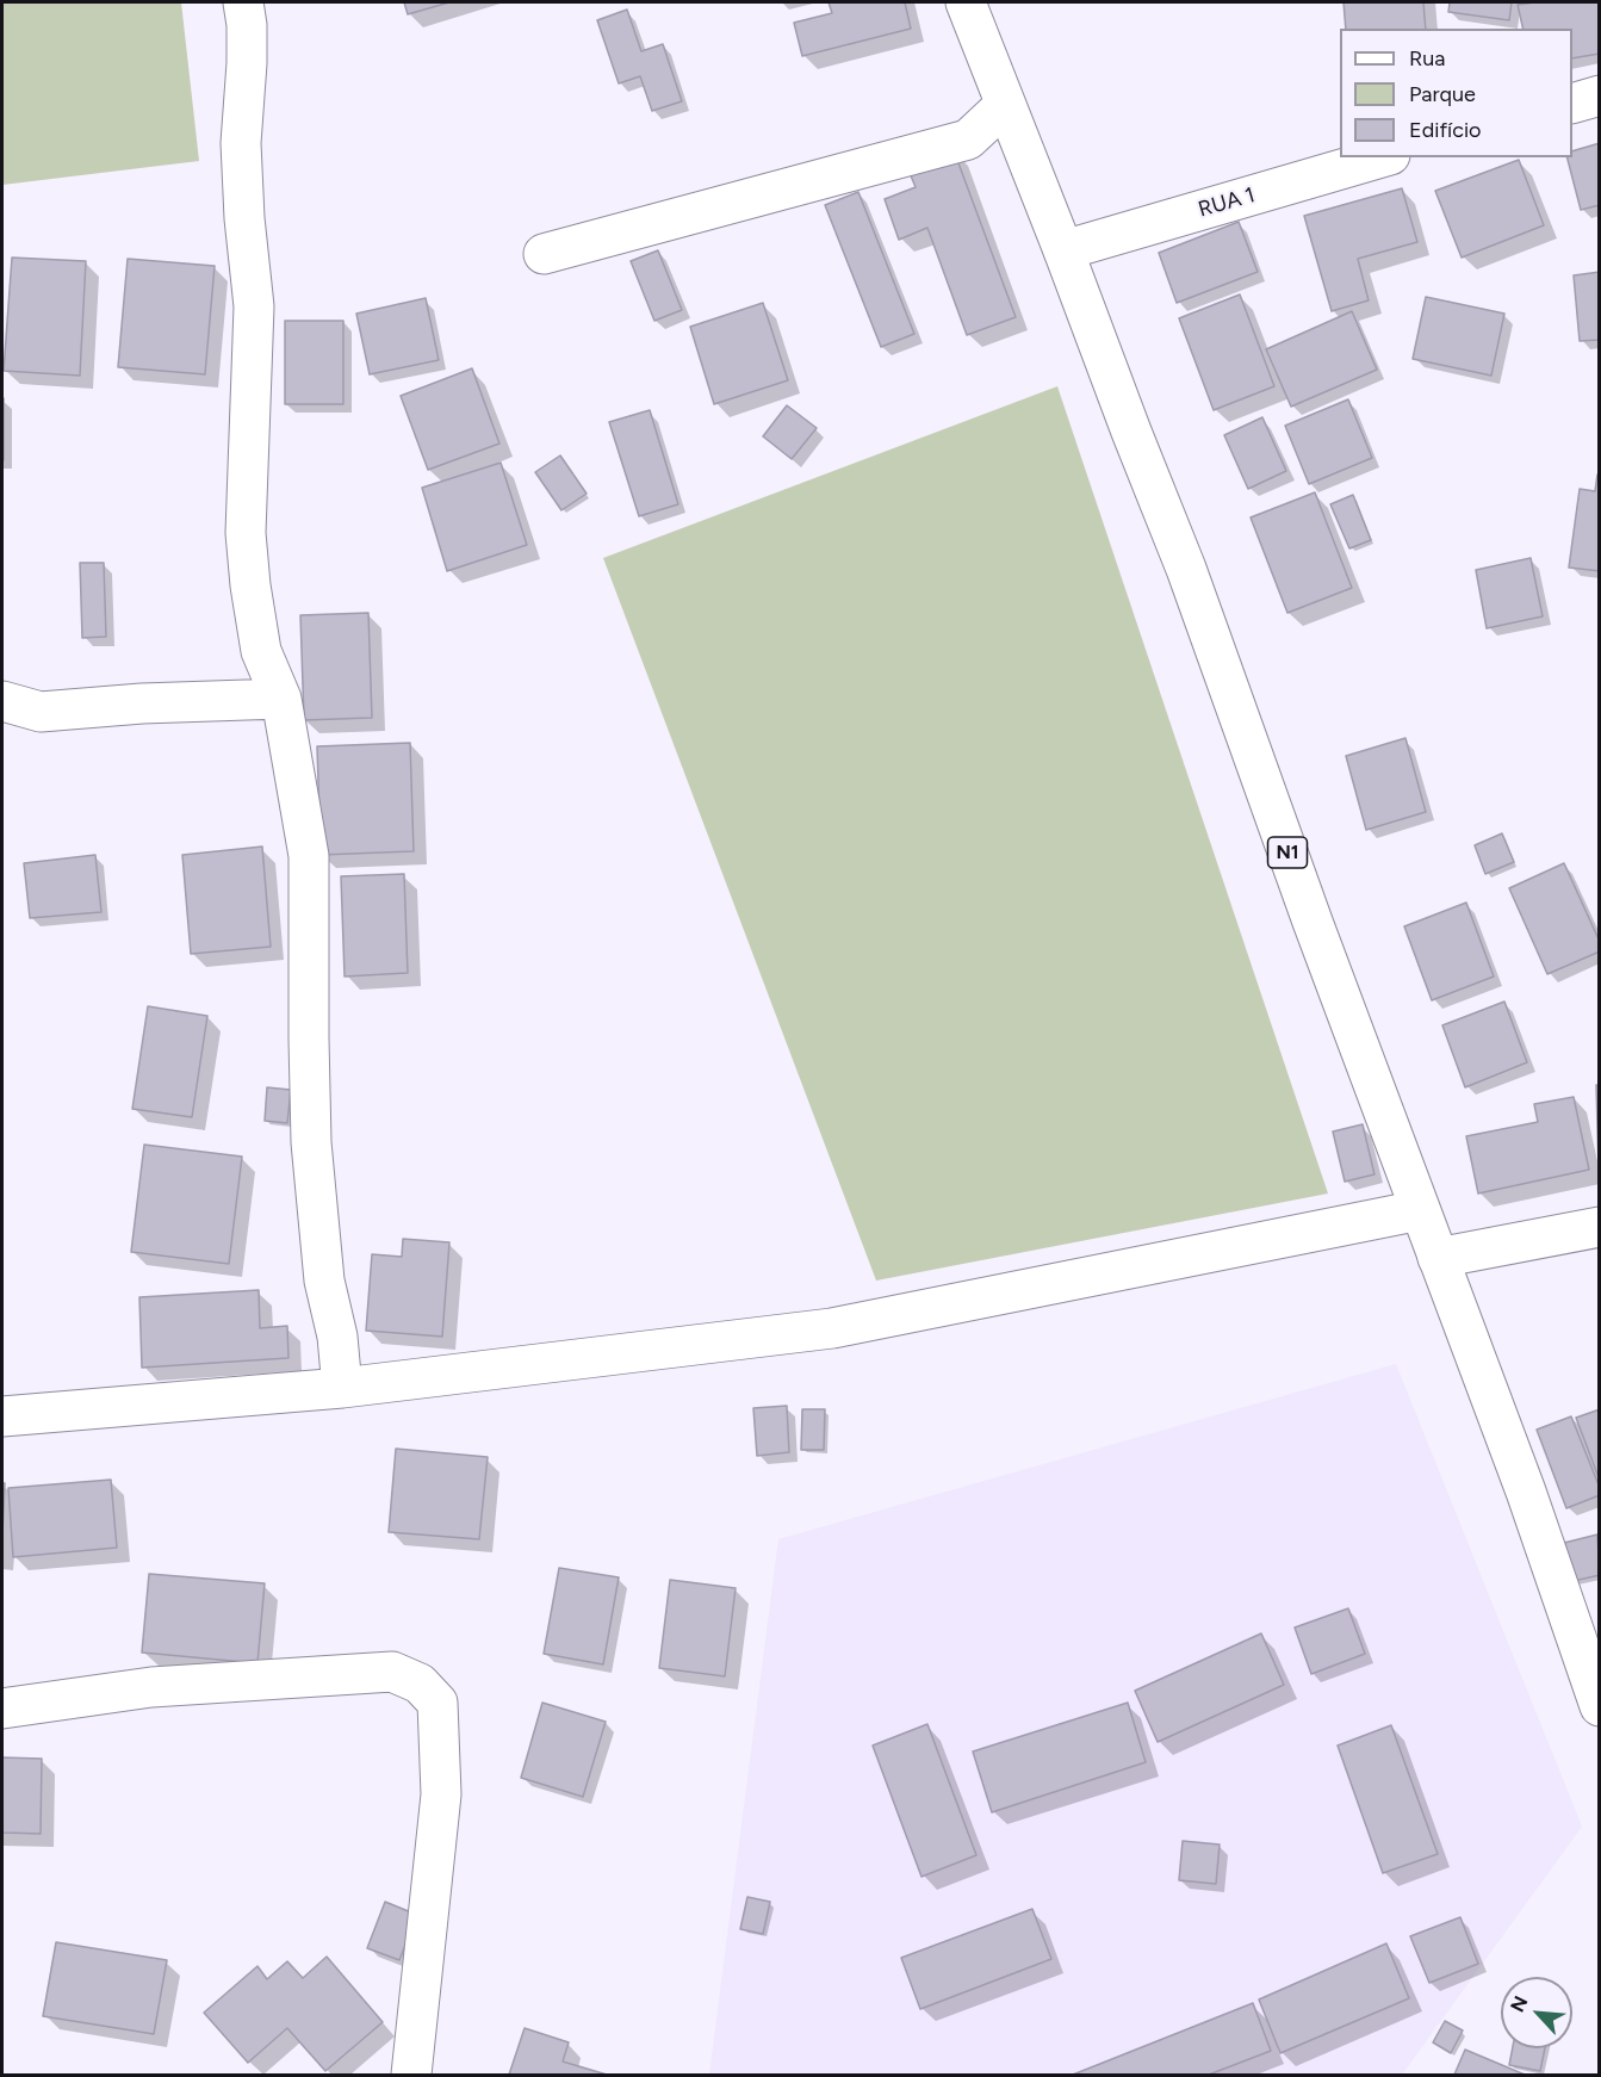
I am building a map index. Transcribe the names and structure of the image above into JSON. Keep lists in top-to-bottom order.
{
  "streets": {
    "street": ["RUA 1", "N1"]
  },
  "crossings": [
    ["RUA 1", "N1"]
  ],
  "legend": ["Rua", "Parque", "Edifício"],
  "north": "top left"
}
